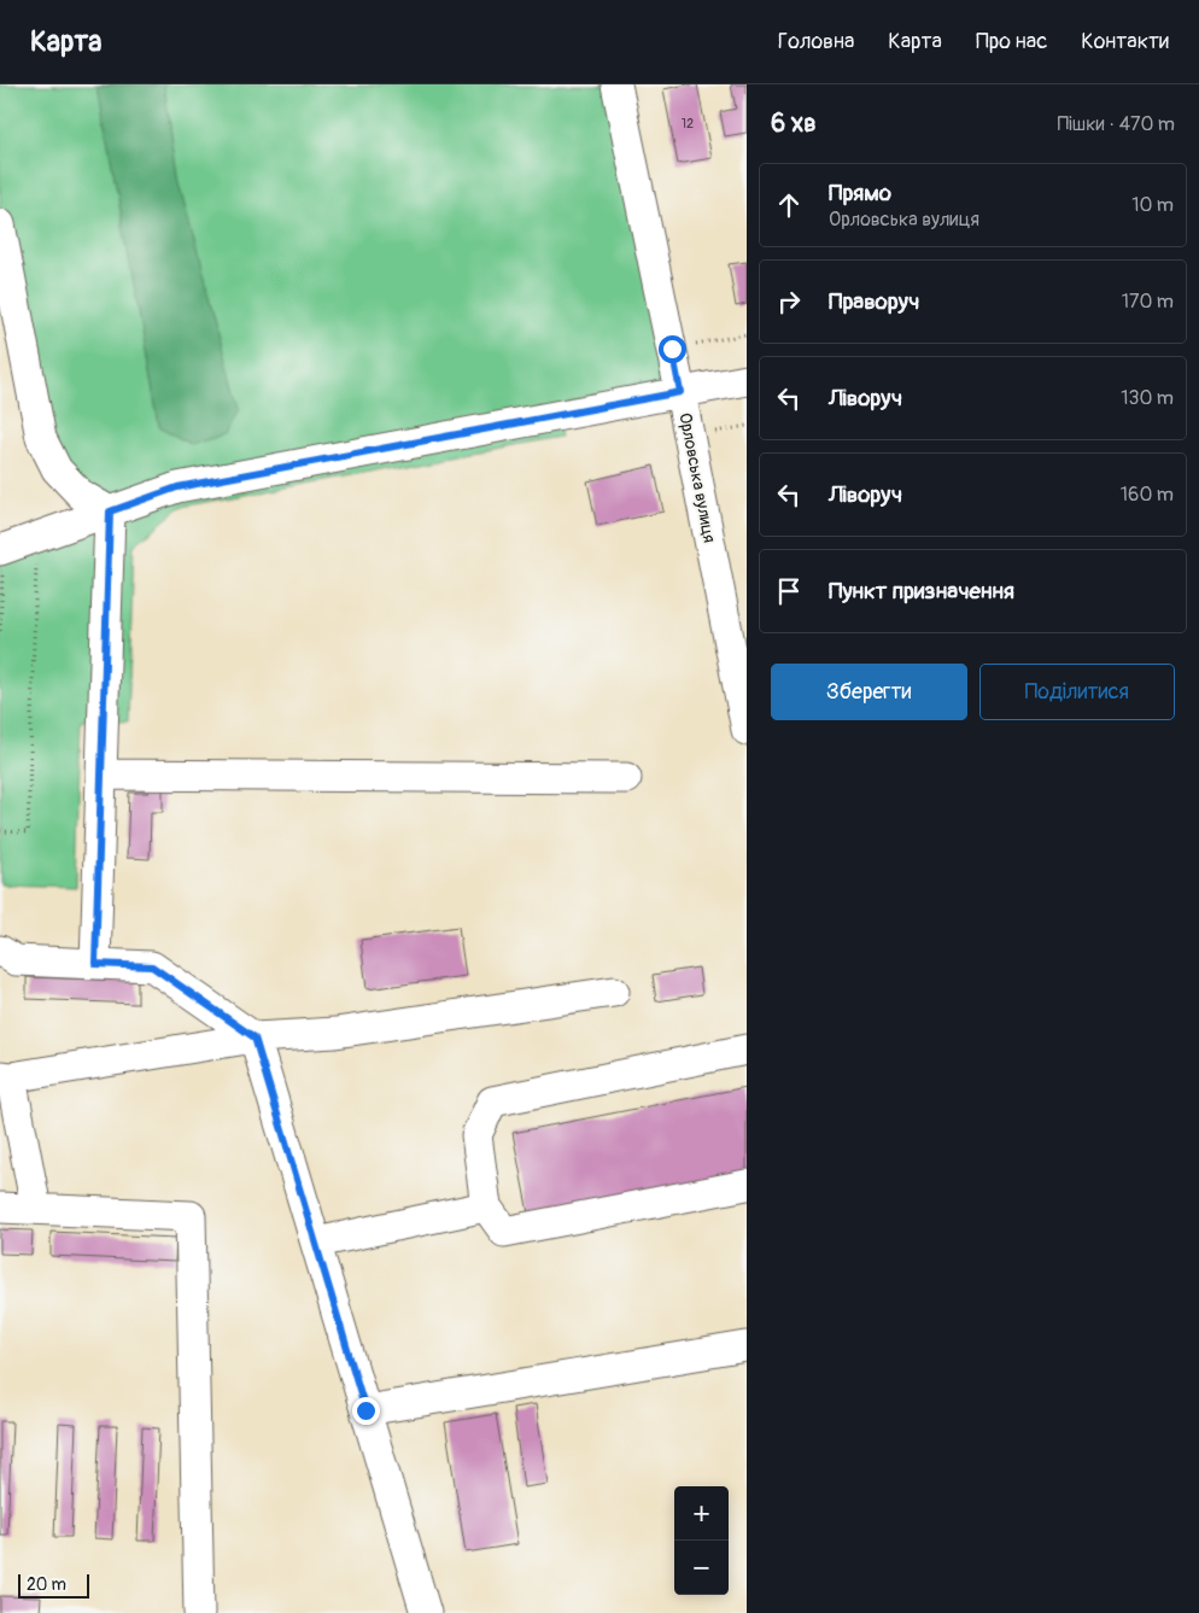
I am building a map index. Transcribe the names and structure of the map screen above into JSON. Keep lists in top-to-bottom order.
{
  "streets": {
    "street": ["Орловська вулиця"]
  },
  "house_numbers": ["12"],
  "scale_bar": "20 m",
  "page": {
    "header": "Карта",
    "nav": [
      "Головна",
      "Карта",
      "Про нас",
      "Контакти"
    ],
    "heading": ["6 хв", "Пішки · 470 m"],
    "list": [
      ["Прямо", "Орловська вулиця", "10 m"],
      ["Праворуч", "170 m"],
      ["Ліворуч", "130 m"],
      ["Ліворуч", "160 m"],
      "Пункт призначення"
    ],
    "buttons": ["Зберегти", "Поділитися"],
    "map_buttons": ["+", "−"],
    "scale": "20 m"
  }
}
